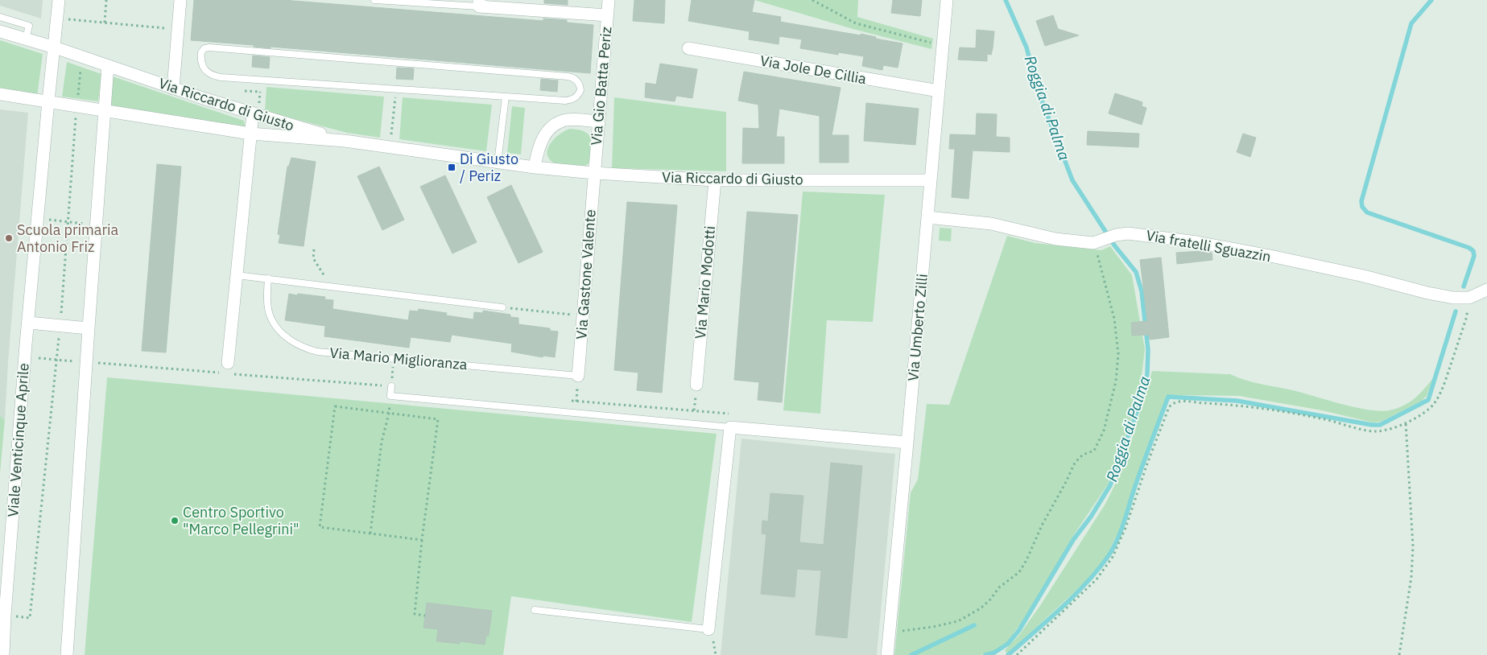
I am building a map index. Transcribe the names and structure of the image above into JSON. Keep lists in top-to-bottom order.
{
  "streets": {
    "street": [
      "Via Jole De Cillia",
      "Via Gio Batta Periz",
      "Via Riccardo di Giusto",
      "Via fratelli Sguazzin",
      "Via Gastone Valente",
      "Via Mario Modotti",
      "Via Umberto Zilli",
      "Viale Venticinque Aprile"
    ],
    "lane": ["Via Mario Miglioranza"]
  },
  "crossings": [
    ["Via Jole De Cillia", "Via Umberto Zilli"],
    ["Via Gio Batta Periz", "Via Riccardo di Giusto"],
    ["Via Gio Batta Periz", "Via Gastone Valente"],
    ["Via Riccardo di Giusto", "Via Gastone Valente"],
    ["Via Riccardo di Giusto", "Via Mario Modotti"],
    ["Via Riccardo di Giusto", "Via Umberto Zilli"],
    ["Via Riccardo di Giusto", "Viale Venticinque Aprile"],
    ["Via fratelli Sguazzin", "Via Umberto Zilli"],
    ["Via Gastone Valente", "Via Mario Miglioranza"]
  ],
  "water": ["Roggia di Palma"],
  "places": {
    "transit": ["Di Giusto / Periz"],
    "other": ["Scuola primaria Antonio Friz", "Centro Sportivo \"Marco Pellegrini\""]
  }
}
